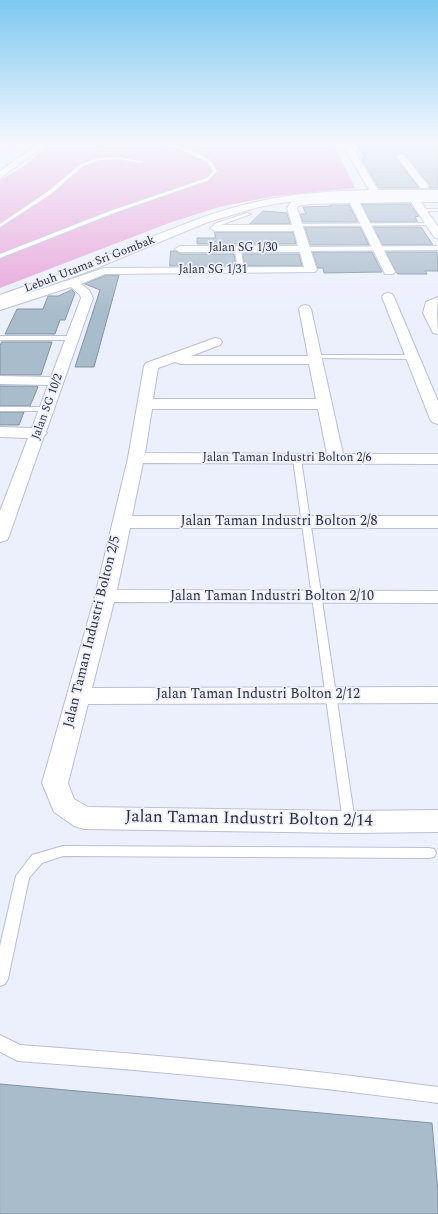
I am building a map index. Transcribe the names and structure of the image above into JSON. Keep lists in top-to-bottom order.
{
  "streets": {
    "street": [
      "Jalan SG 1/30",
      "Lebuh Utama Sri Gombak",
      "Jalan SG 1/31",
      "Jalan SG 10/2",
      "Jalan Taman Industri Bolton 2/6",
      "Jalan Taman Industri Bolton 2/8",
      "Jalan Taman Industri Bolton 2/10",
      "Jalan Taman Industri Bolton 2/5",
      "Jalan Taman Industri Bolton 2/12",
      "Jalan Taman Industri Bolton 2/14"
    ]
  },
  "crossings": [
    ["Jalan SG 1/30", "Jalan SG 1/31"],
    ["Jalan SG 1/31", "Jalan SG 10/2"],
    ["Jalan Taman Industri Bolton 2/6", "Jalan Taman Industri Bolton 2/5"],
    ["Jalan Taman Industri Bolton 2/8", "Jalan Taman Industri Bolton 2/5"],
    ["Jalan Taman Industri Bolton 2/10", "Jalan Taman Industri Bolton 2/5"],
    ["Jalan Taman Industri Bolton 2/5", "Jalan Taman Industri Bolton 2/12"],
    ["Jalan Taman Industri Bolton 2/5", "Jalan Taman Industri Bolton 2/14"]
  ]
}
